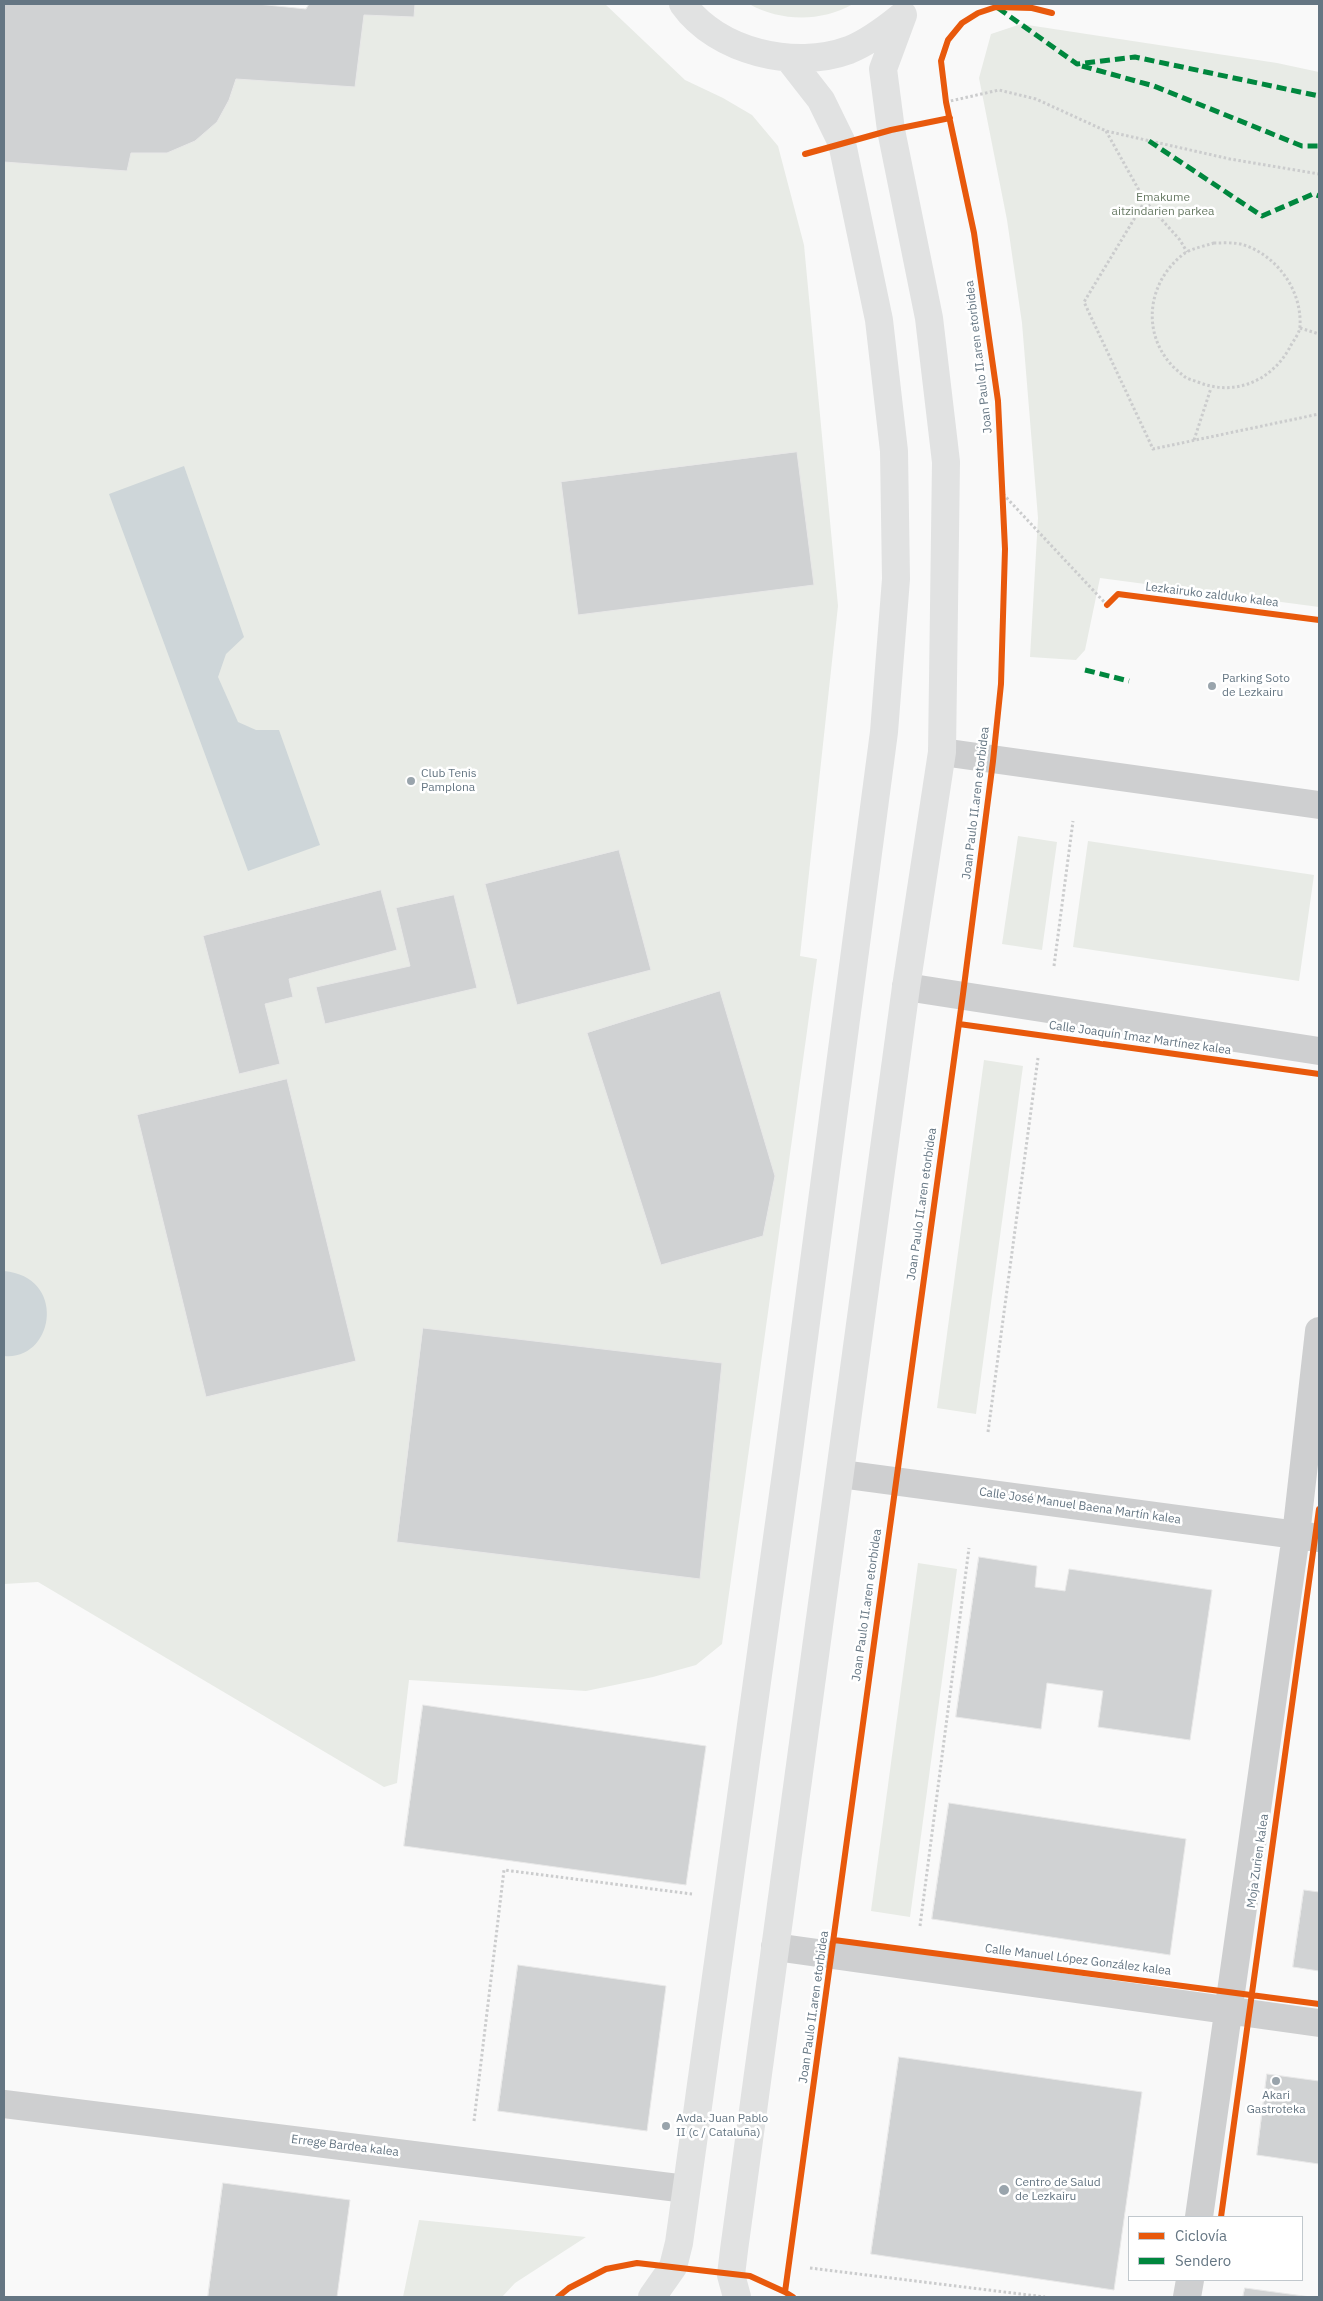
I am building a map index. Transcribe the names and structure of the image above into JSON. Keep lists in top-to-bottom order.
{
  "streets": {
    "street": [
      "Calle Joaquín Imaz Martínez kalea",
      "Calle José Manuel Baena Martín kalea",
      "Moja Zurien kalea",
      "Errege Bardea kalea"
    ],
    "cycle path": ["Joan Paulo II.aren etorbidea", "Lezkairuko zalduko kalea", "Calle Manuel López González kalea"]
  },
  "crossings": [
    ["Calle José Manuel Baena Martín kalea", "Moja Zurien kalea"]
  ],
  "parks": ["Emakume aitzindarien parkea"],
  "places": [
    "Parking Soto de Lezkairu",
    "Club Tenis Pamplona",
    "Akari Gastroteka",
    "Avda. Juan Pablo II (c / Cataluña)",
    "Centro de Salud de Lezkairu"
  ],
  "legend": ["Ciclovía", "Sendero"]
}
